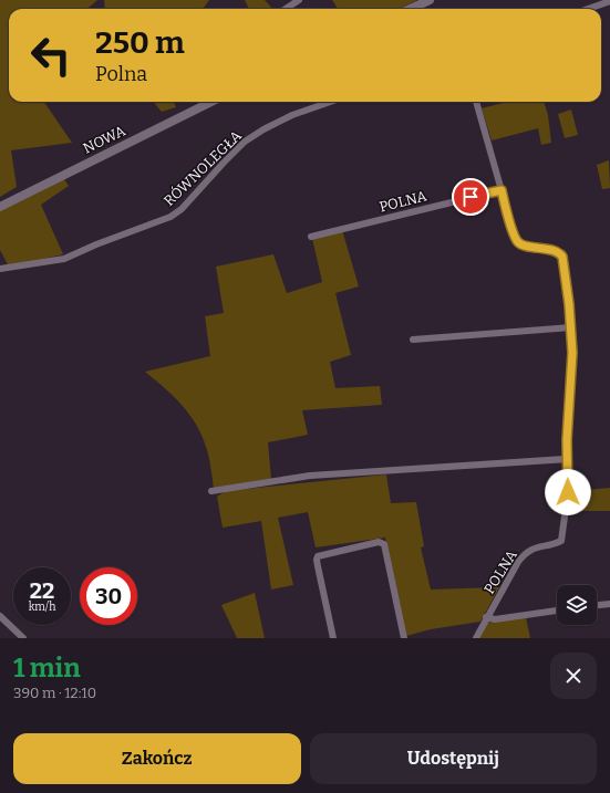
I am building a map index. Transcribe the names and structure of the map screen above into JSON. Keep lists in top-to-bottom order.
{
  "streets": {
    "street": ["NOWA", "RÓWNOLEGŁA", "POLNA"]
  },
  "page": {
    "turn": ["250 m", "Polna"],
    "speed": "22 km/h",
    "limit": "30",
    "heading": ["1 min", "390 m · 12:10"],
    "buttons": ["Zakończ", "Udostępnij"]
  }
}
